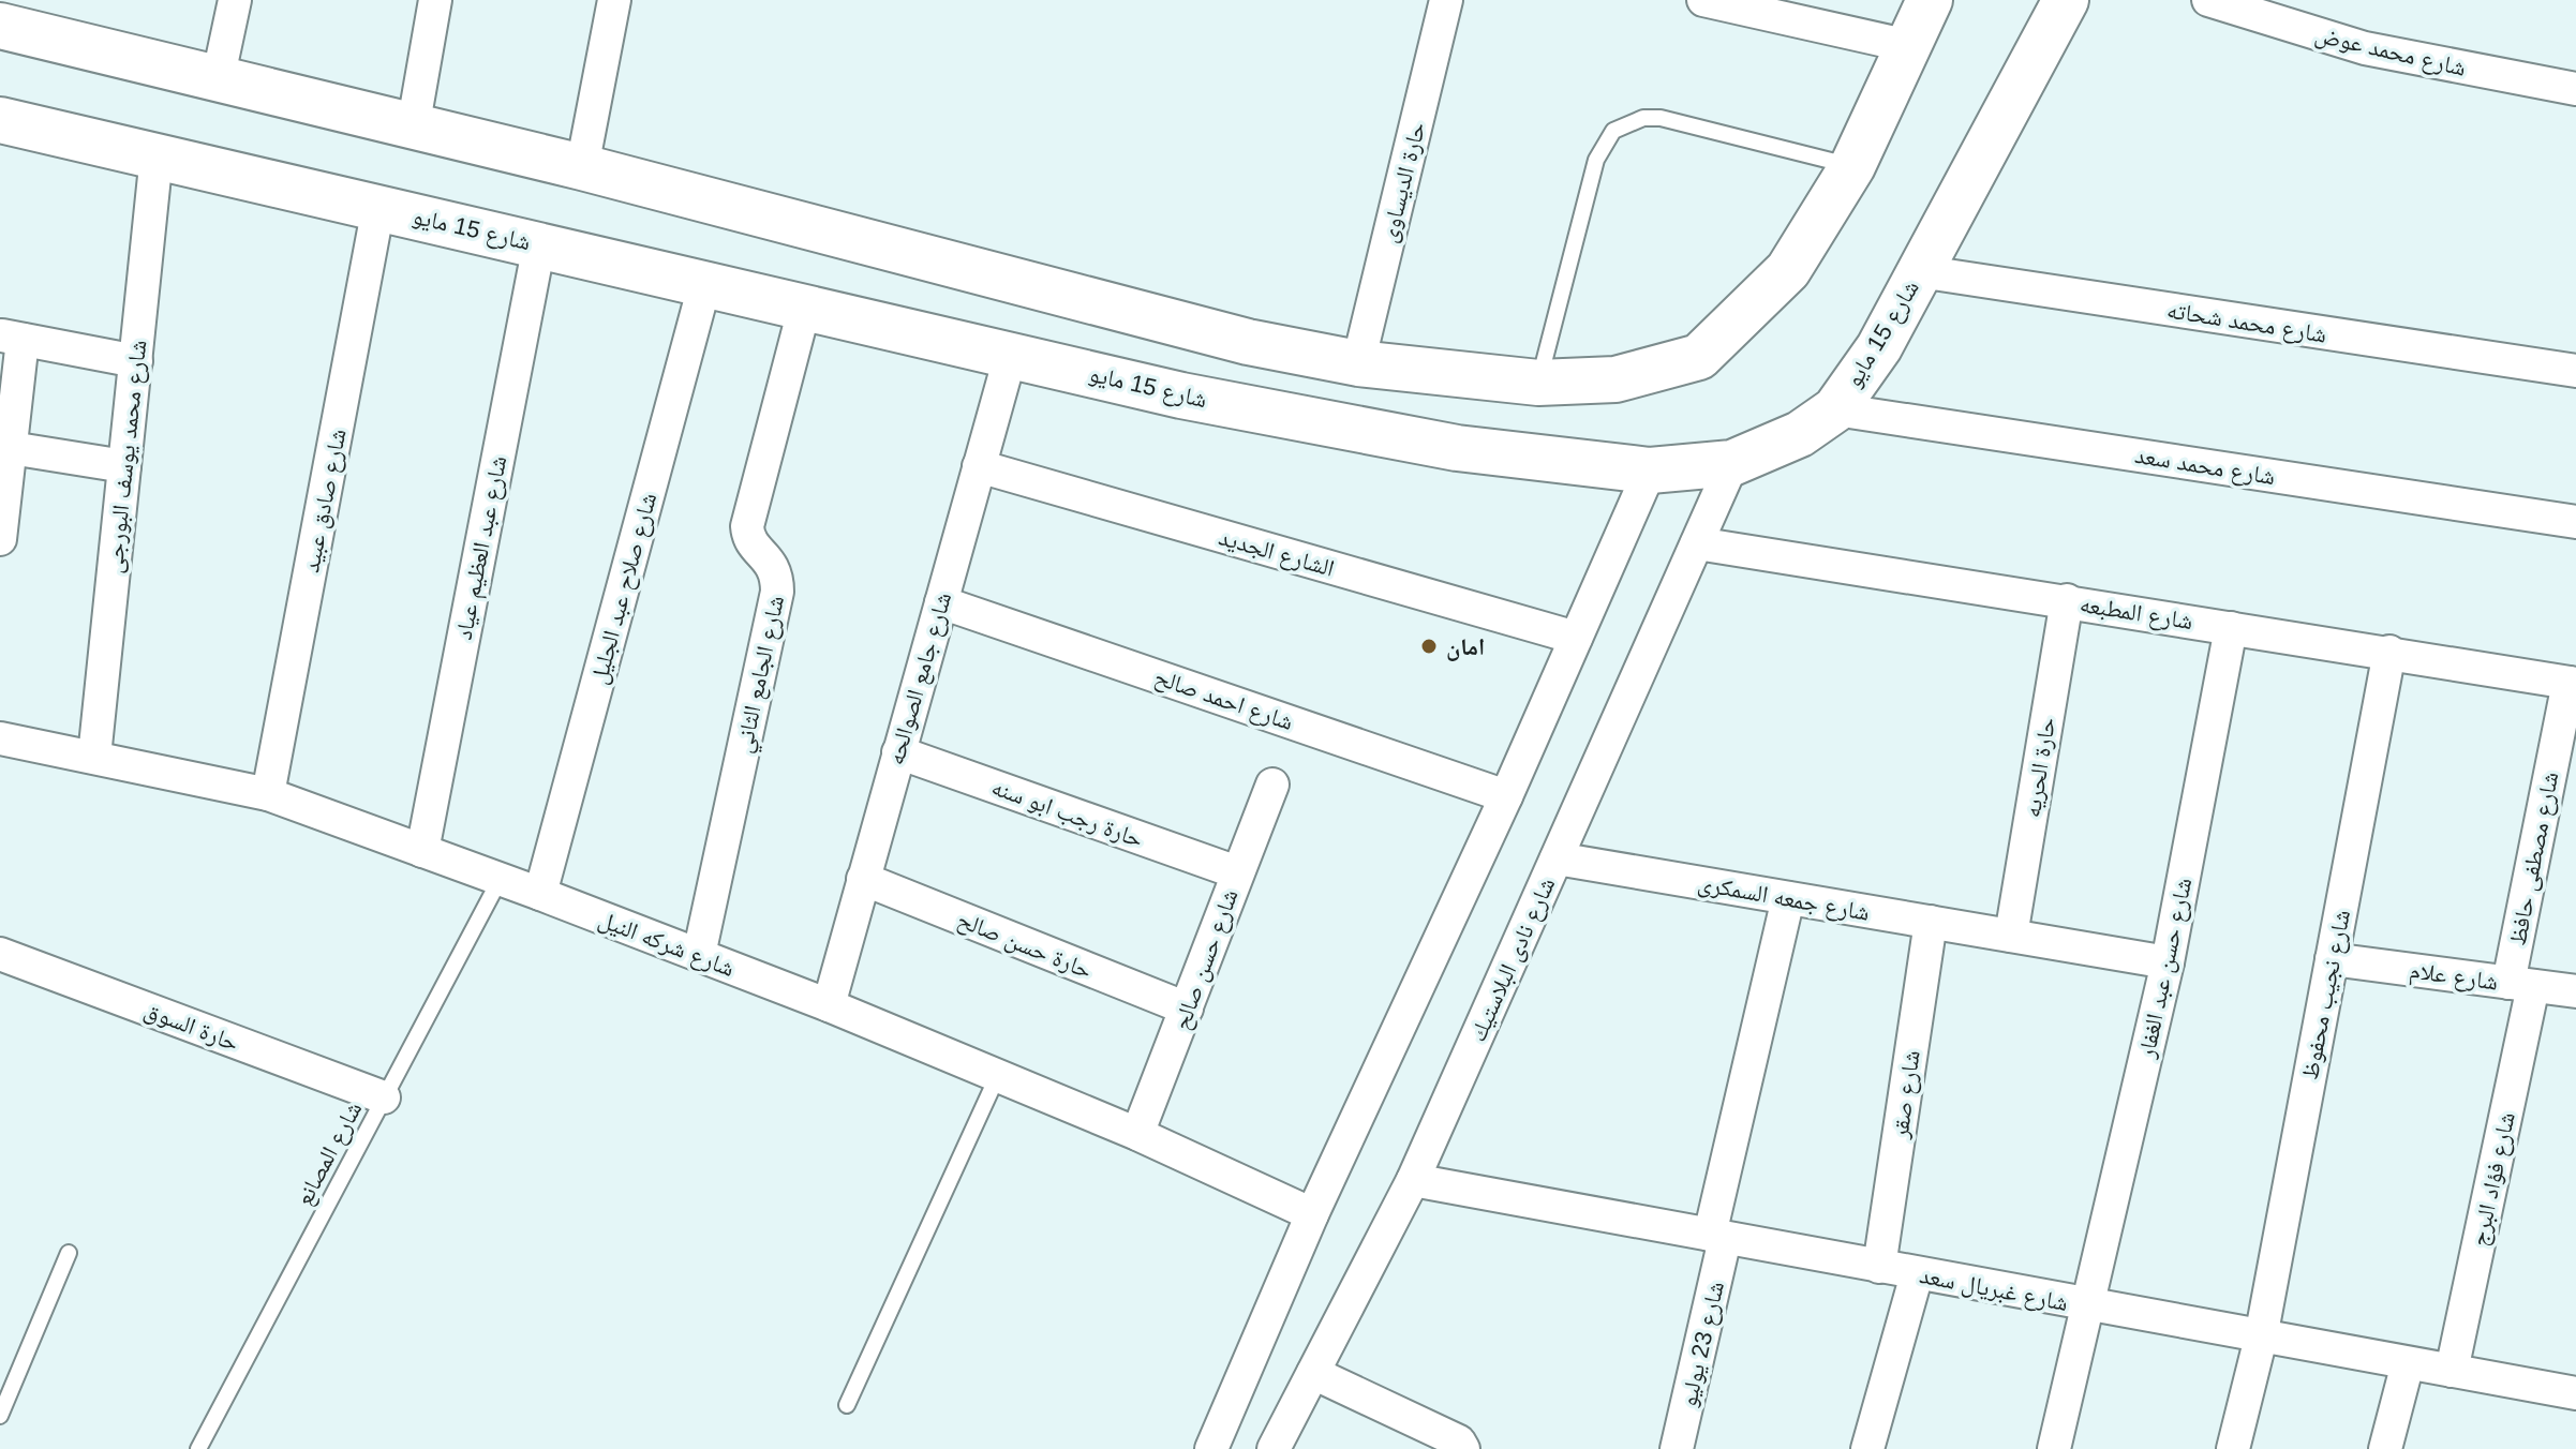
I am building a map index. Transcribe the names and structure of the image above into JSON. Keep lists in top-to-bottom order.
{
  "streets": {
    "main road": ["شارع 15 مايو"],
    "street": [
      "شارع محمد عوض",
      "حارة الديساوى",
      "شارع محمد شحاته",
      "شارع محمد يوسف البورجى",
      "شارع محمد سعد",
      "شارع صادق عبيد",
      "شارع عبد العظيم عياد",
      "الشارع الجديد",
      "شارع صلاح عبد الجليل",
      "شارع المطبعه",
      "شارع الجامع الثاني",
      "شارع جامع الصوالحه",
      "شارع احمد صالح",
      "حارة الحريه",
      "حارة رجب ابو سنه",
      "شارع مصطفى حافظ",
      "شارع جمعه السمكرى",
      "شارع شركه النيل",
      "حارة حسن صالح",
      "شارع حسن صالح",
      "شارع نادى البلاستيك",
      "شارع حسن عبد الغفار",
      "شارع علام",
      "شارع نجيب محفوظ",
      "حارة السوق",
      "شارع صقر",
      "شارع فؤاد البرج",
      "شارع غبريال سعد",
      "شارع 23 يوليو"
    ],
    "lane": ["شارع المصانع"]
  },
  "crossings": [
    ["شارع 15 مايو", "شارع محمد شحاته"],
    ["شارع 15 مايو", "شارع محمد يوسف البورجى"],
    ["شارع 15 مايو", "شارع محمد سعد"],
    ["شارع 15 مايو", "شارع صادق عبيد"],
    ["شارع 15 مايو", "شارع عبد العظيم عياد"],
    ["شارع 15 مايو", "شارع صلاح عبد الجليل"],
    ["شارع 15 مايو", "شارع الجامع الثاني"],
    ["شارع 15 مايو", "شارع جامع الصوالحه"],
    ["شارع 15 مايو", "شارع نادى البلاستيك"],
    ["شارع محمد يوسف البورجى", "شارع شركه النيل"],
    ["شارع صادق عبيد", "شارع شركه النيل"],
    ["شارع عبد العظيم عياد", "شارع شركه النيل"],
    ["الشارع الجديد", "شارع جامع الصوالحه"],
    ["شارع صلاح عبد الجليل", "شارع شركه النيل"],
    ["شارع المطبعه", "حارة الحريه"],
    ["شارع المطبعه", "شارع مصطفى حافظ"],
    ["شارع المطبعه", "شارع نادى البلاستيك"],
    ["شارع المطبعه", "شارع حسن عبد الغفار"],
    ["شارع المطبعه", "شارع نجيب محفوظ"],
    ["شارع الجامع الثاني", "شارع شركه النيل"],
    ["شارع جامع الصوالحه", "شارع احمد صالح"],
    ["شارع جامع الصوالحه", "حارة رجب ابو سنه"],
    ["شارع جامع الصوالحه", "شارع شركه النيل"],
    ["شارع جامع الصوالحه", "حارة حسن صالح"],
    ["حارة الحريه", "شارع جمعه السمكرى"],
    ["حارة رجب ابو سنه", "شارع حسن صالح"],
    ["شارع مصطفى حافظ", "شارع علام"],
    ["شارع مصطفى حافظ", "شارع فؤاد البرج"],
    ["شارع جمعه السمكرى", "شارع نادى البلاستيك"],
    ["شارع جمعه السمكرى", "شارع حسن عبد الغفار"],
    ["شارع جمعه السمكرى", "شارع صقر"],
    ["شارع جمعه السمكرى", "شارع 23 يوليو"],
    ["شارع شركه النيل", "شارع حسن صالح"],
    ["شارع شركه النيل", "شارع المصانع"],
    ["حارة حسن صالح", "شارع حسن صالح"],
    ["شارع نادى البلاستيك", "شارع غبريال سعد"],
    ["شارع حسن عبد الغفار", "شارع غبريال سعد"],
    ["شارع علام", "شارع نجيب محفوظ"],
    ["شارع علام", "شارع فؤاد البرج"],
    ["شارع نجيب محفوظ", "شارع غبريال سعد"],
    ["حارة السوق", "شارع المصانع"],
    ["شارع صقر", "شارع غبريال سعد"],
    ["شارع فؤاد البرج", "شارع غبريال سعد"],
    ["شارع غبريال سعد", "شارع 23 يوليو"]
  ],
  "places": ["امان"]
}
